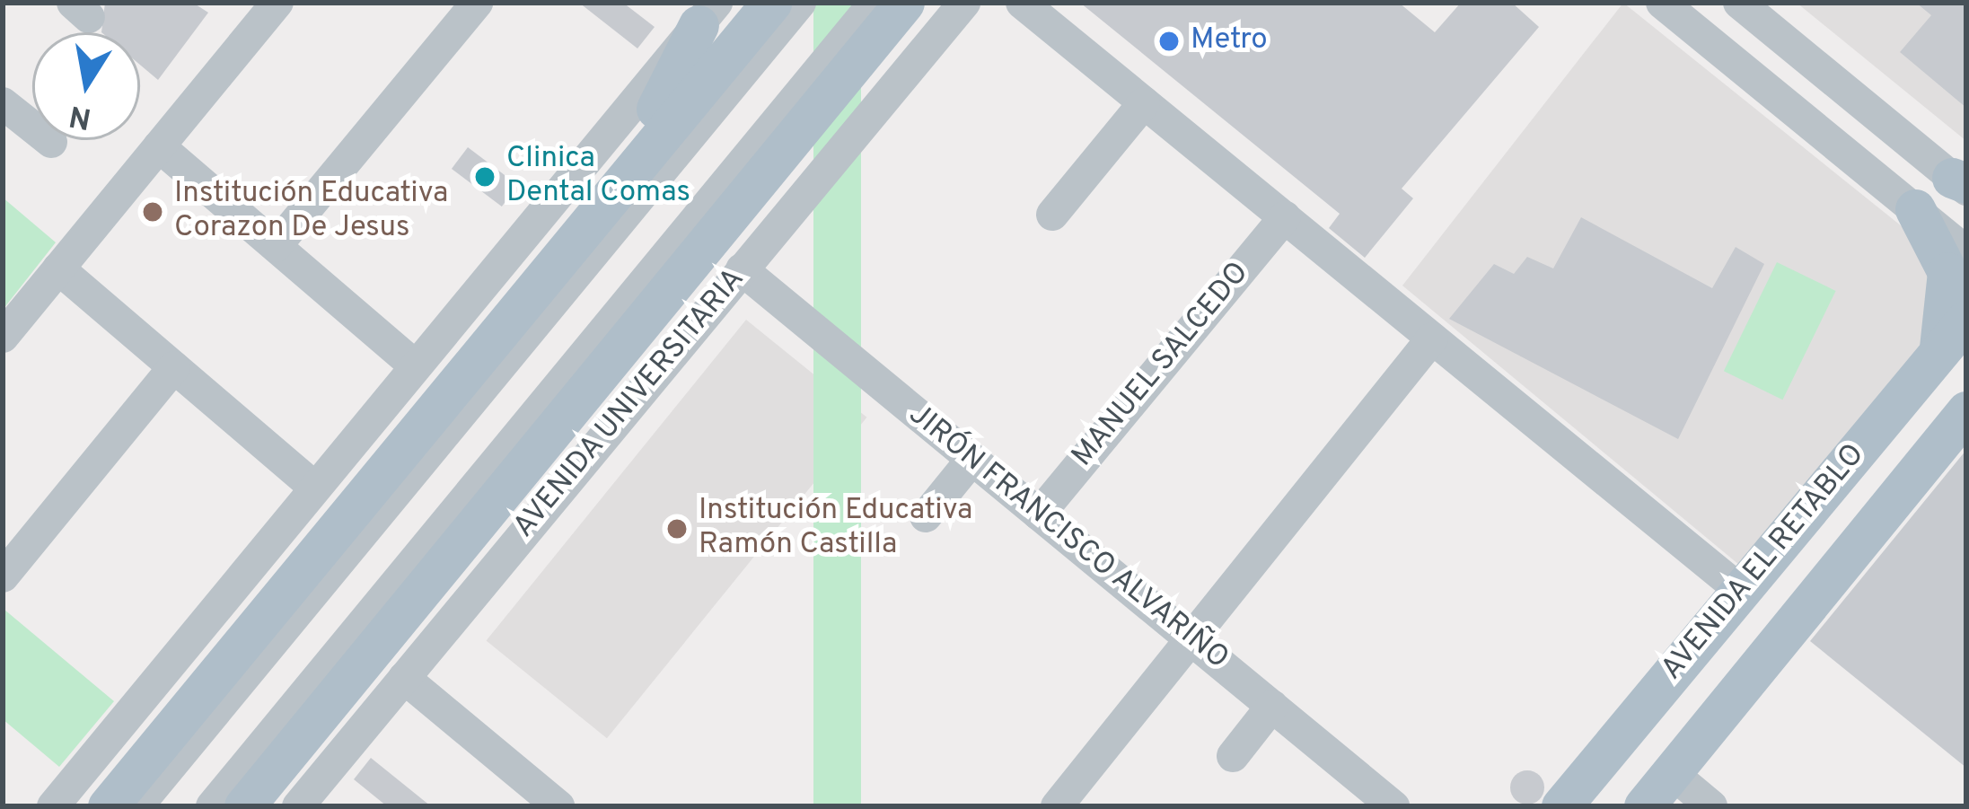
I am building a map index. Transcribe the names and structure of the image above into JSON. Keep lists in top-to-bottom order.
{
  "streets": {
    "main road": ["AVENIDA UNIVERSITARIA", "AVENIDA EL RETABLO"],
    "street": ["MANUEL SALCEDO", "JIRÓN FRANCISCO ALVARIÑO"]
  },
  "crossings": [
    ["MANUEL SALCEDO", "JIRÓN FRANCISCO ALVARIÑO"],
    ["AVENIDA UNIVERSITARIA", "JIRÓN FRANCISCO ALVARIÑO"]
  ],
  "places": [
    "Metro",
    "Clinica Dental Comas",
    "Institución Educativa Corazon De Jesus",
    "Institución Educativa Ramón Castilla"
  ],
  "north": "bottom"
}
